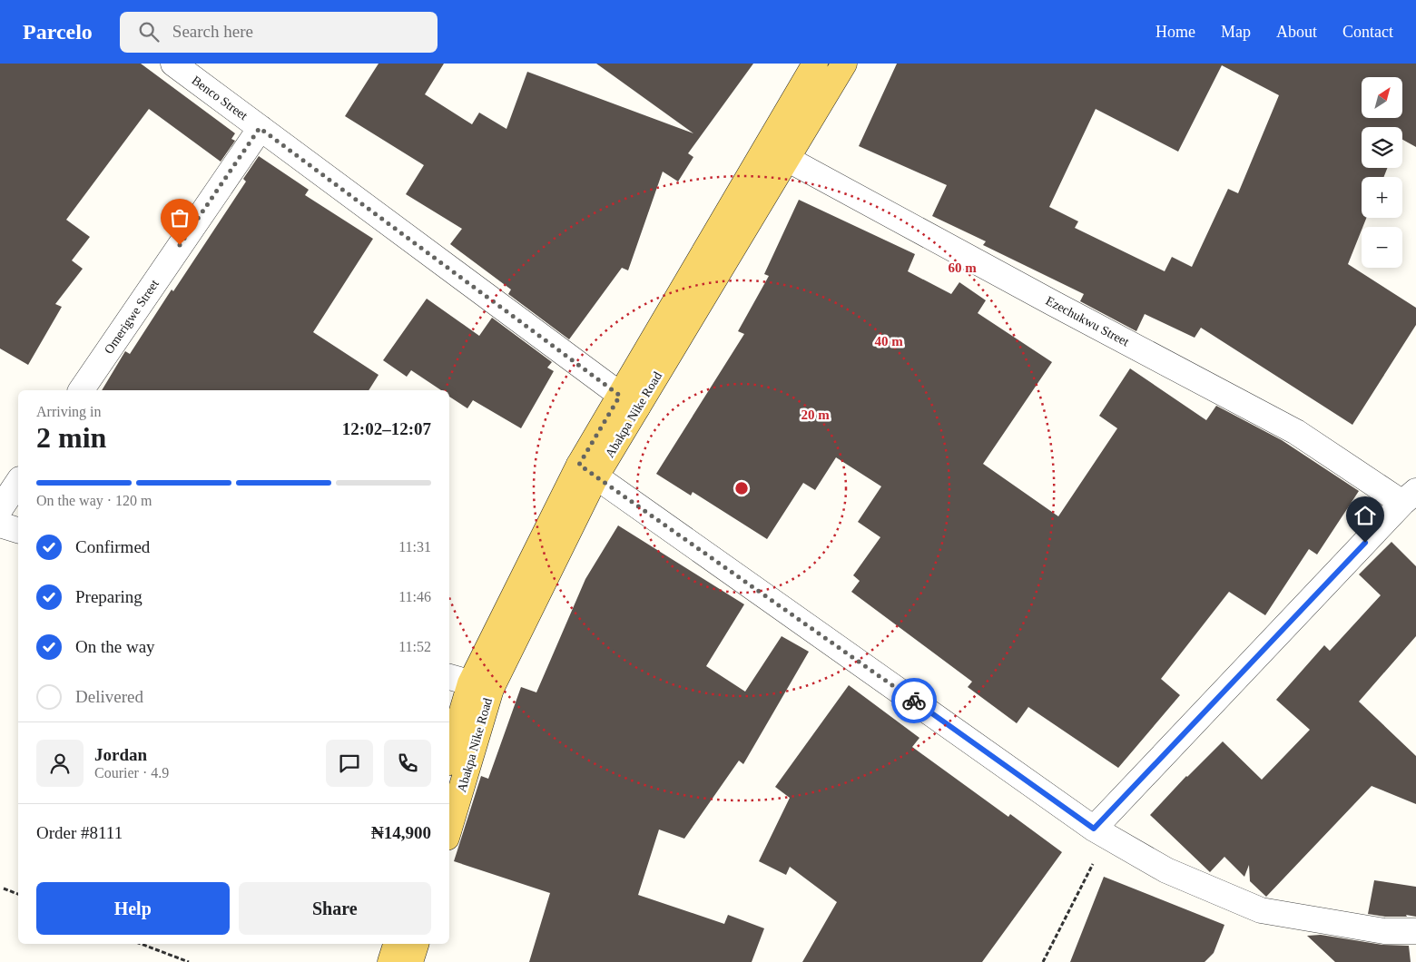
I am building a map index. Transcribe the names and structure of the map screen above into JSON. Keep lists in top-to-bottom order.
{
  "streets": {
    "main road": ["Abakpa Nike Road"],
    "street": ["Benco Street", "Omerigwe Street", "Ezechukwu Street"]
  },
  "crossings": [
    ["Benco Street", "Omerigwe Street"],
    ["Benco Street", "Abakpa Nike Road"],
    ["Ezechukwu Street", "Abakpa Nike Road"]
  ],
  "north": "top right",
  "page": {
    "header": "Parcelo",
    "search": "Search here",
    "nav": [
      "Home",
      "Map",
      "About",
      "Contact"
    ],
    "map_buttons": ["+", "−"],
    "heading": ["2 min", "Arriving in", "12:02–12:07"],
    "panel": [
      "Jordan",
      "Courier · 4.9",
      "Order #8111",
      "₦14,900"
    ],
    "bar": "On the way · 120 m",
    "list": [
      ["Confirmed", "11:31"],
      ["Preparing", "11:46"],
      ["On the way", "11:52"],
      "Delivered"
    ],
    "buttons": ["Help", "Share"]
  },
  "rings": ["60 m", "40 m", "20 m"]
}
